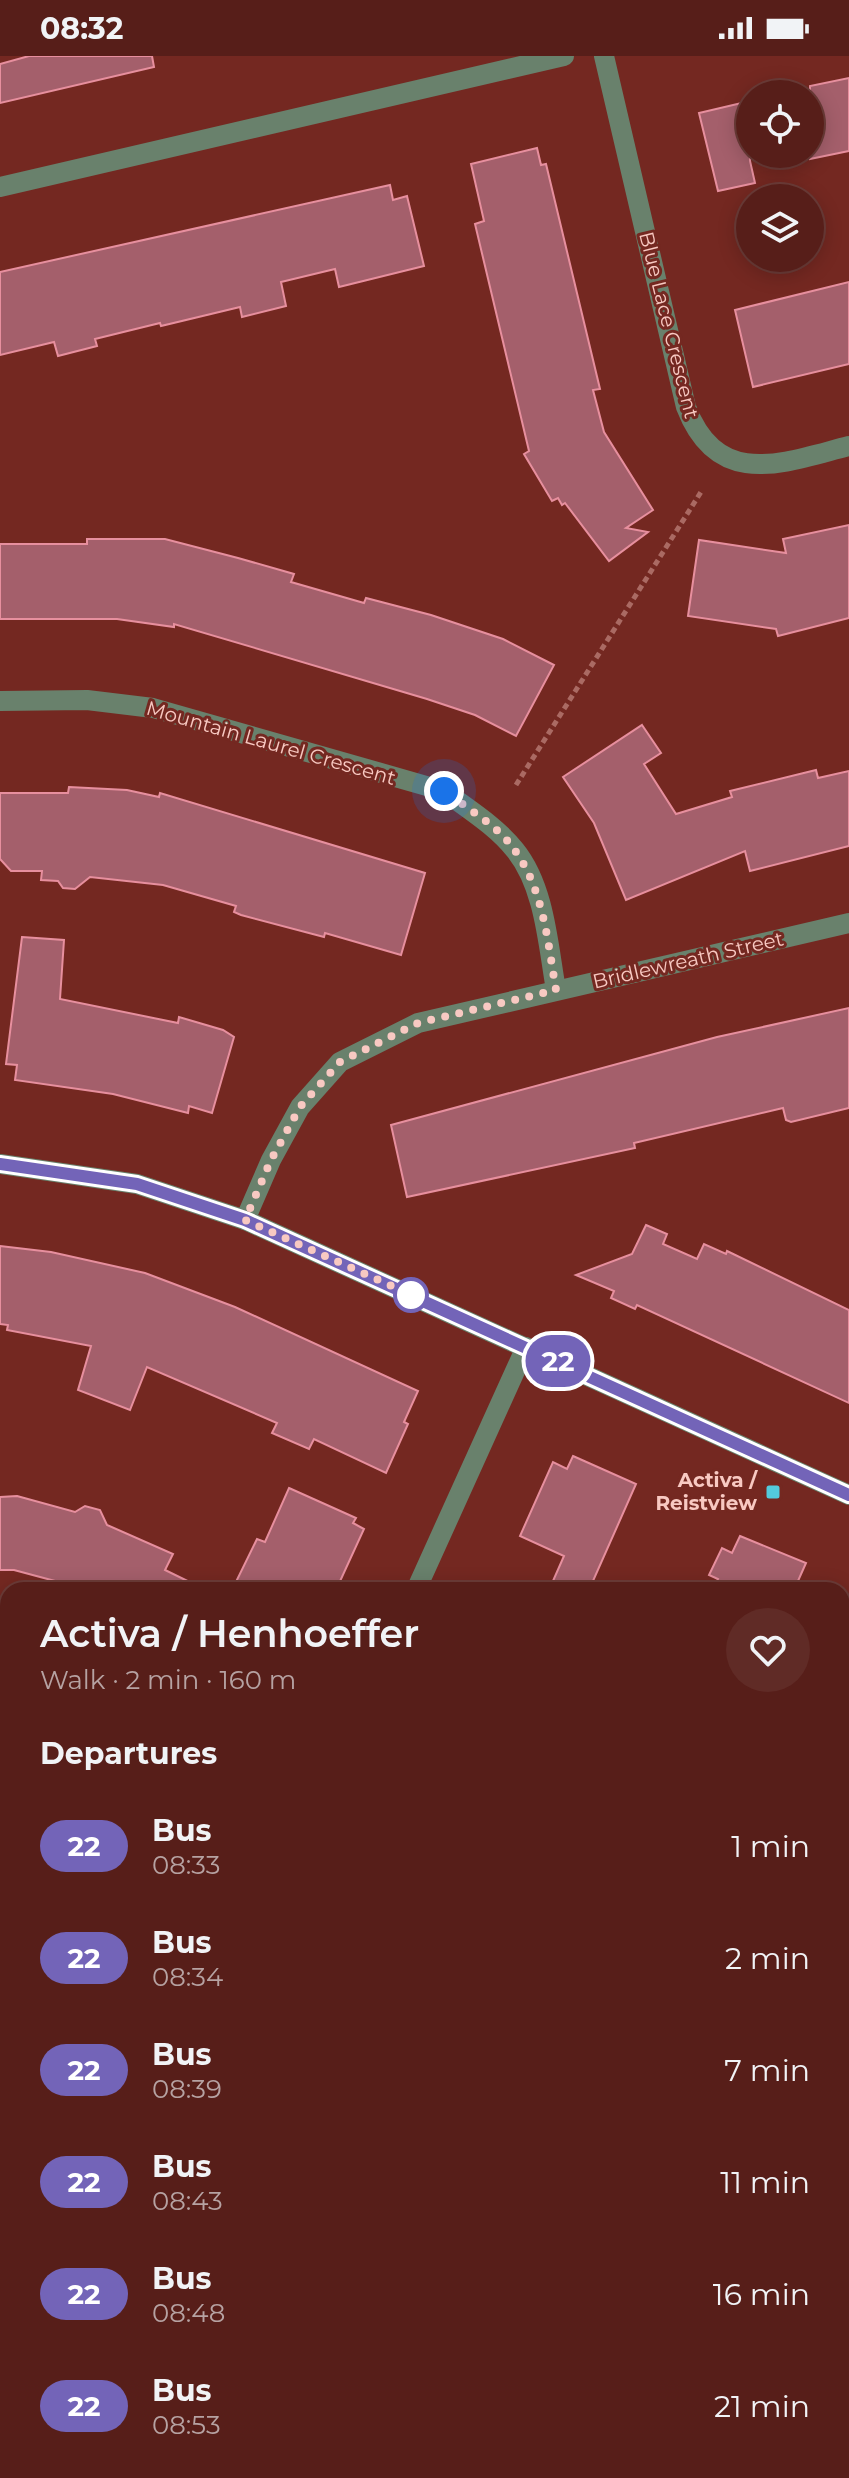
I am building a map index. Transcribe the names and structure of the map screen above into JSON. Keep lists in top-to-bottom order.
{
  "streets": {
    "street": ["Blue Lace Crescent", "Mountain Laurel Crescent", "Bridlewreath Street"]
  },
  "crossings": [
    ["Mountain Laurel Crescent", "Bridlewreath Street"]
  ],
  "places": {
    "transit": ["Activa / Reistview"]
  },
  "lines": ["bus line 22"],
  "page": {
    "status": "08:32",
    "on_map": "22",
    "heading": [
      ["Activa / Henhoeffer", "Walk · 2 min · 160 m"],
      "Departures"
    ],
    "list": [
      {
        "mark": "22",
        "name": "Bus",
        "note": "08:33",
        "value": "1 min"
      },
      {
        "mark": "22",
        "name": "Bus",
        "note": "08:34",
        "value": "2 min"
      },
      {
        "mark": "22",
        "name": "Bus",
        "note": "08:39",
        "value": "7 min"
      },
      {
        "mark": "22",
        "name": "Bus",
        "note": "08:43",
        "value": "11 min"
      },
      {
        "mark": "22",
        "name": "Bus",
        "note": "08:48",
        "value": "16 min"
      },
      {
        "mark": "22",
        "name": "Bus",
        "note": "08:53",
        "value": "21 min"
      }
    ]
  }
}
